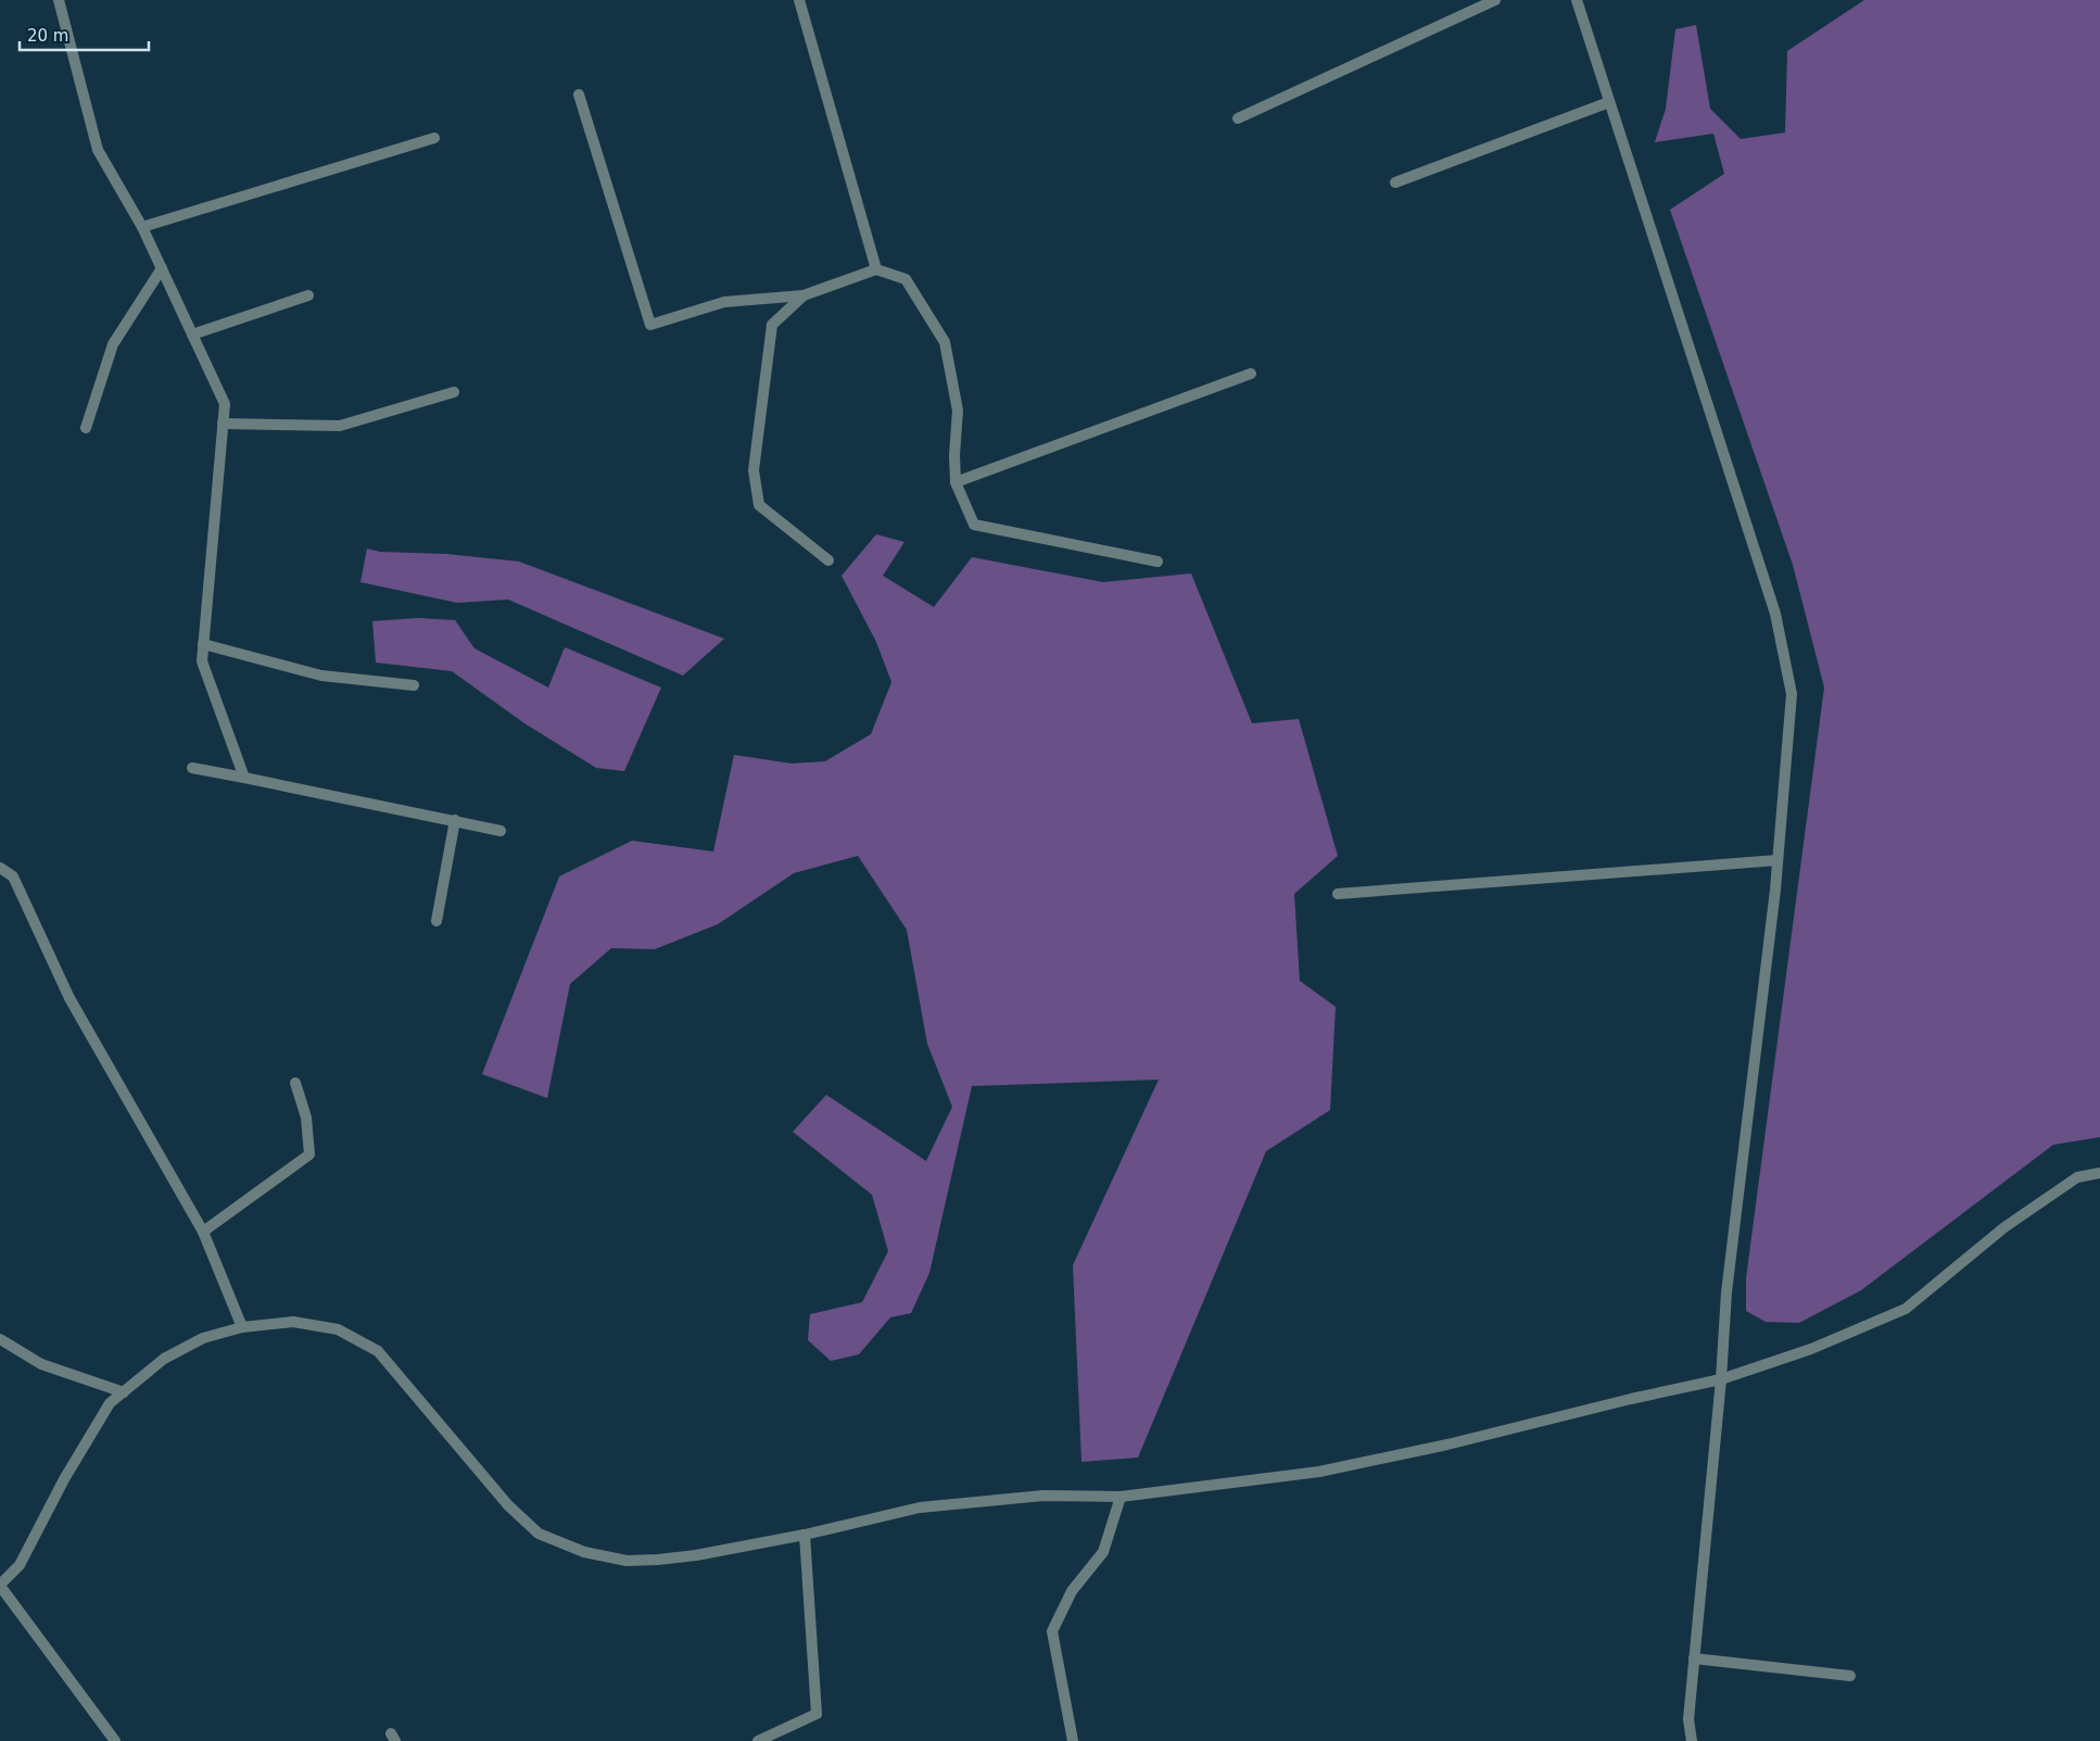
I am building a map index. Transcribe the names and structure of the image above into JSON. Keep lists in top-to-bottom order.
{
  "scale_bar": "20 m"
}
